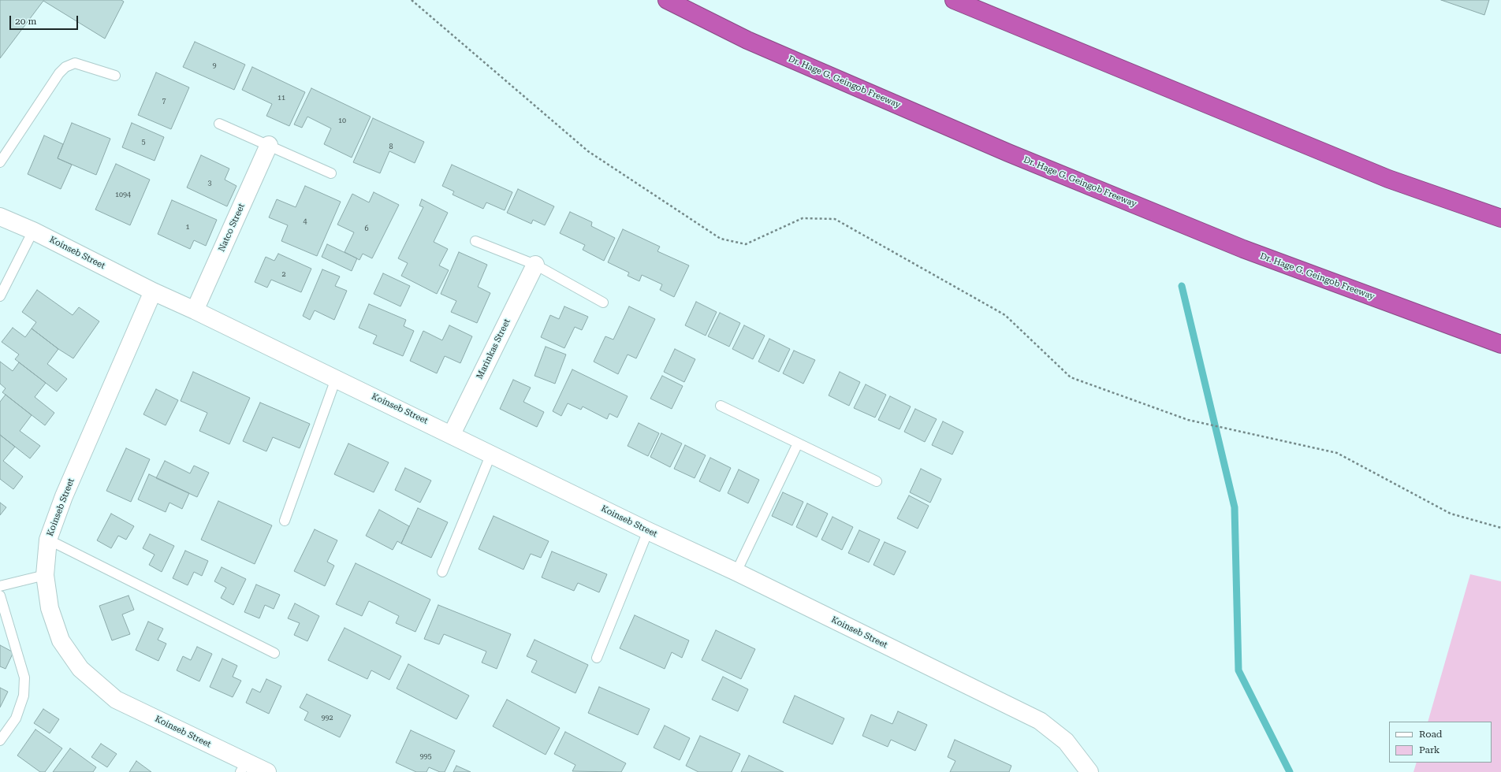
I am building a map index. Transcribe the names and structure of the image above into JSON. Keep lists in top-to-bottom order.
{
  "streets": {
    "highway": ["Dr. Hage G. Geingob Freeway"],
    "street": ["Natco Street", "Koinseb Street", "Marinkas Street"]
  },
  "crossings": [
    ["Natco Street", "Koinseb Street"],
    ["Koinseb Street", "Marinkas Street"]
  ],
  "house_numbers": [
    "9",
    "11",
    "7",
    "10",
    "5",
    "8",
    "3",
    "1094",
    "4",
    "1",
    "6",
    "2",
    "992",
    "995"
  ],
  "legend": ["Road", "Park"],
  "scale_bar": "20 m"
}
